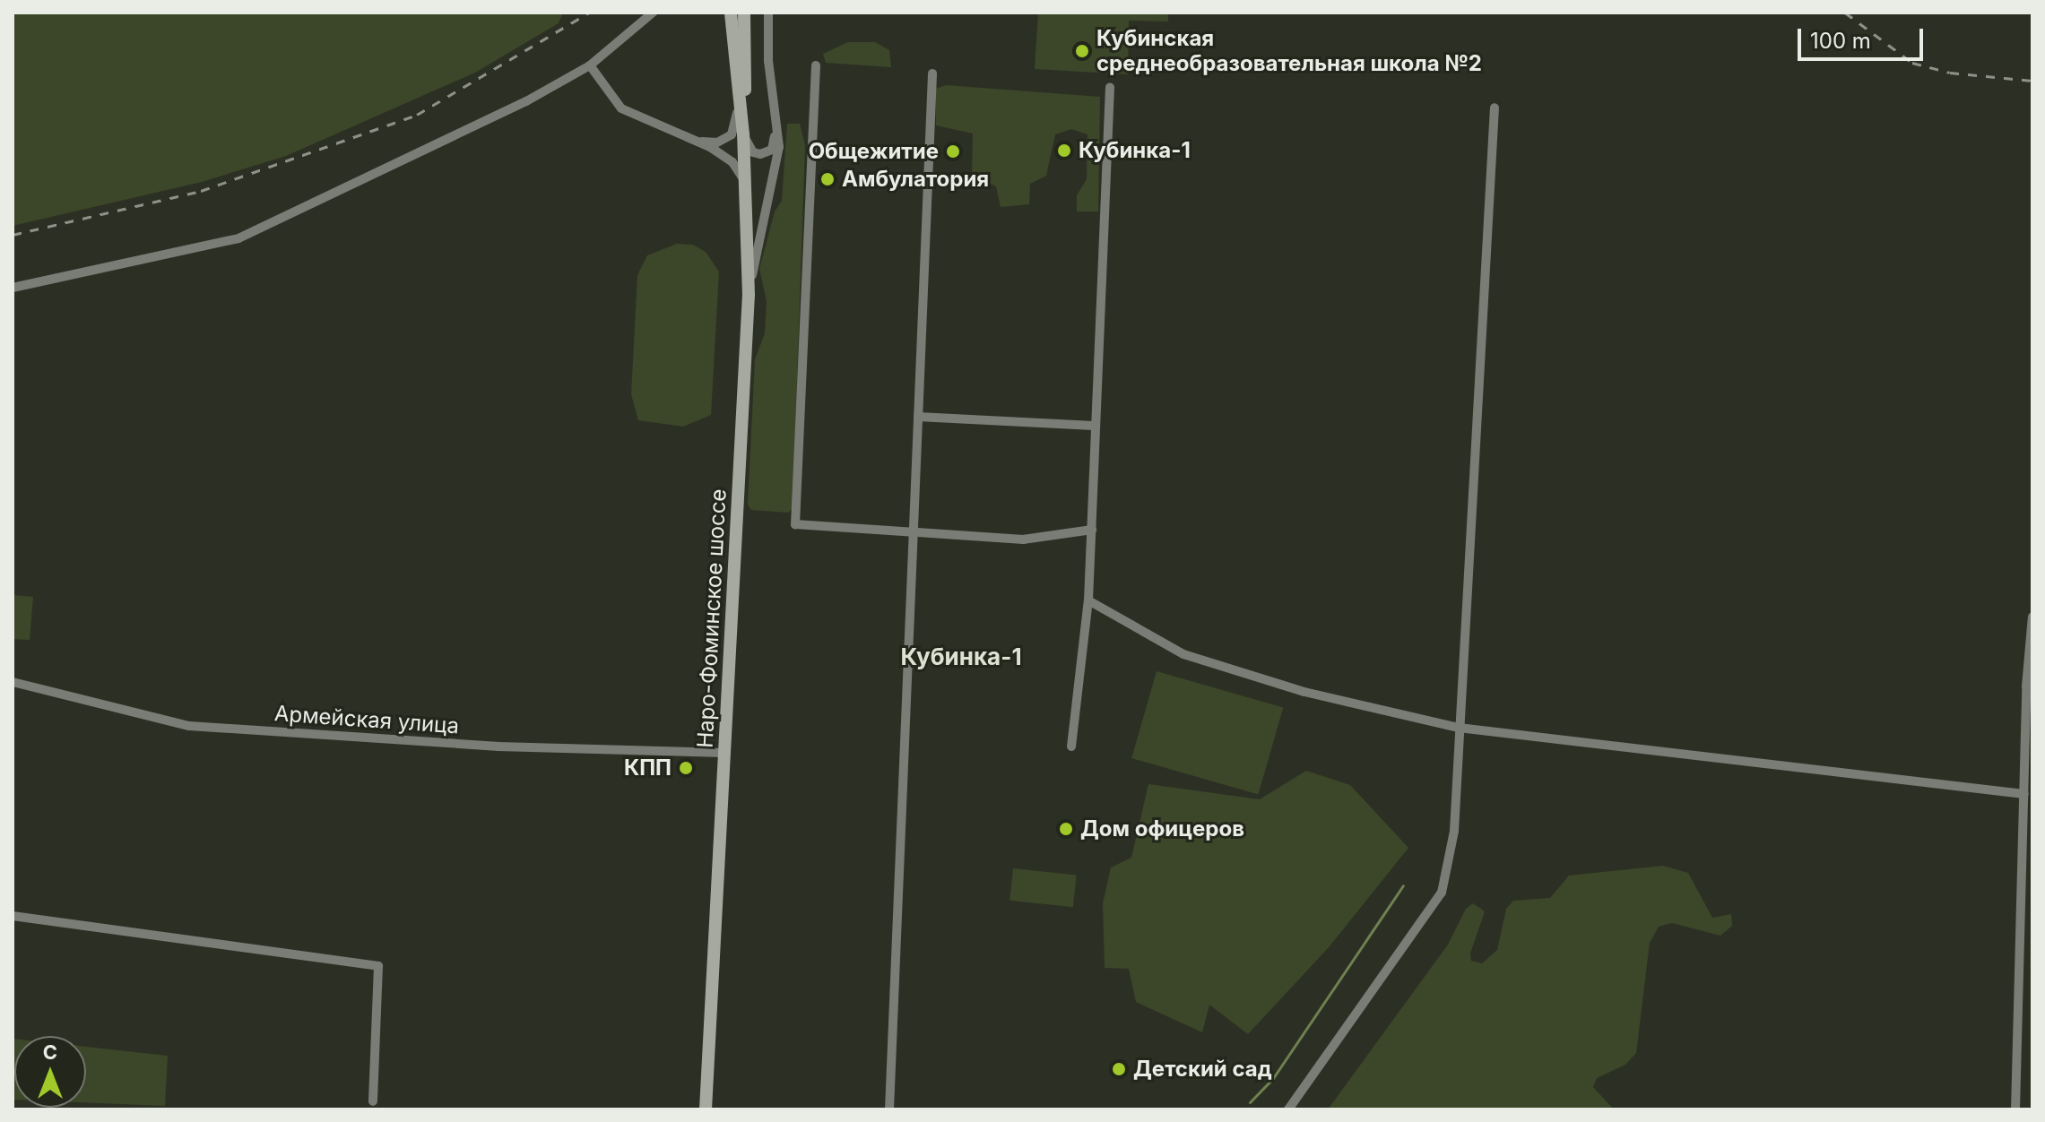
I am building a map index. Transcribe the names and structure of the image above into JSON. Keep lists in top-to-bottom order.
{
  "streets": {
    "main road": ["Наро-Фоминское шоссе"],
    "street": ["Армейская улица"]
  },
  "crossings": [
    ["Наро-Фоминское шоссе", "Армейская улица"]
  ],
  "districts": ["Кубинка-1"],
  "places": [
    "Кубинская среднеобразовательная школа №2",
    "Кубинка-1",
    "Общежитие",
    "Амбулатория",
    "КПП",
    "Дом офицеров",
    "Детский сад"
  ],
  "scale_bar": "100 m",
  "north": "top"
}
